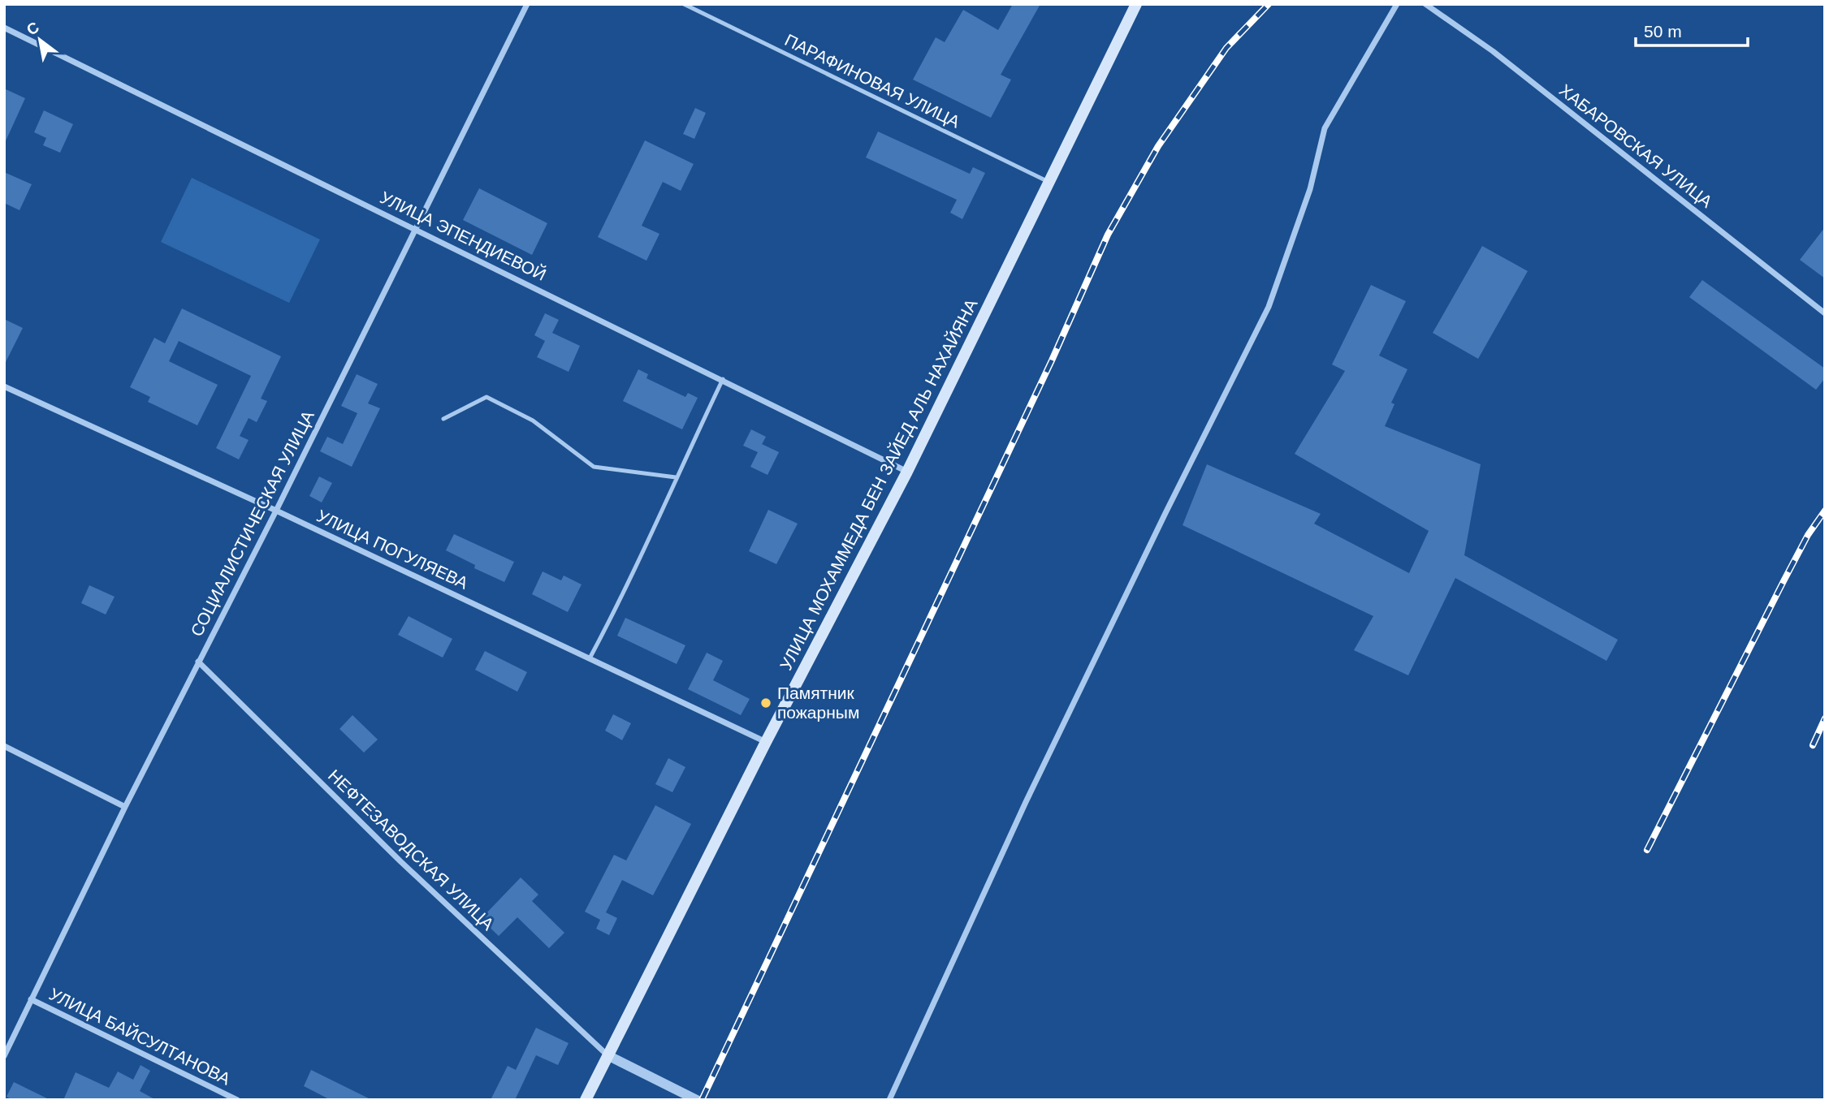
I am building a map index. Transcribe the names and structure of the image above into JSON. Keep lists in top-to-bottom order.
{
  "streets": {
    "main road": ["УЛИЦА МОХАММЕДА БЕН ЗАЙЕД АЛЬ НАХАЙЯНА"],
    "street": [
      "ХАБАРОВСКАЯ УЛИЦА",
      "УЛИЦА ЭПЕНДИЕВОЙ",
      "СОЦИАЛИСТИЧЕСКАЯ УЛИЦА",
      "УЛИЦА ПОГУЛЯЕВА",
      "НЕФТЕЗАВОДСКАЯ УЛИЦА",
      "УЛИЦА БАЙСУЛТАНОВА"
    ],
    "lane": ["ПАРАФИНОВАЯ УЛИЦА"]
  },
  "crossings": [
    ["ПАРАФИНОВАЯ УЛИЦА", "УЛИЦА МОХАММЕДА БЕН ЗАЙЕД АЛЬ НАХАЙЯНА"],
    ["УЛИЦА ЭПЕНДИЕВОЙ", "УЛИЦА МОХАММЕДА БЕН ЗАЙЕД АЛЬ НАХАЙЯНА"],
    ["УЛИЦА ЭПЕНДИЕВОЙ", "СОЦИАЛИСТИЧЕСКАЯ УЛИЦА"],
    ["УЛИЦА МОХАММЕДА БЕН ЗАЙЕД АЛЬ НАХАЙЯНА", "УЛИЦА ПОГУЛЯЕВА"],
    ["УЛИЦА МОХАММЕДА БЕН ЗАЙЕД АЛЬ НАХАЙЯНА", "НЕФТЕЗАВОДСКАЯ УЛИЦА"],
    ["СОЦИАЛИСТИЧЕСКАЯ УЛИЦА", "УЛИЦА ПОГУЛЯЕВА"],
    ["СОЦИАЛИСТИЧЕСКАЯ УЛИЦА", "НЕФТЕЗАВОДСКАЯ УЛИЦА"],
    ["СОЦИАЛИСТИЧЕСКАЯ УЛИЦА", "УЛИЦА БАЙСУЛТАНОВА"]
  ],
  "places": ["Памятник пожарным"],
  "scale_bar": "50 m",
  "north": "top left"
}
